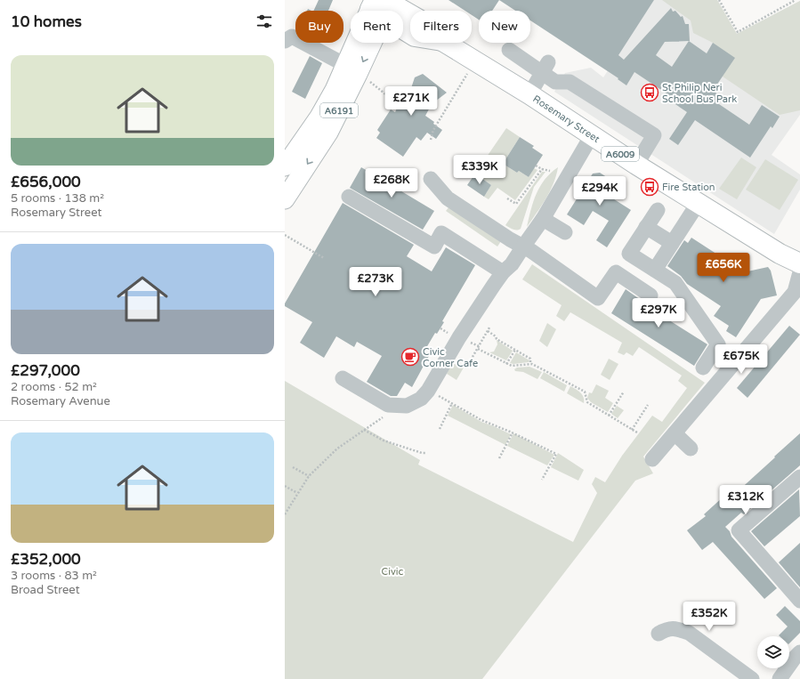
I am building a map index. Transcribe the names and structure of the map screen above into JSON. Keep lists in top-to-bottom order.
{
  "streets": {
    "highway": ["Rosemary Street", "A6009"],
    "main road": ["A6191"]
  },
  "crossings": [
    ["A6191", "Rosemary Street"]
  ],
  "parks": ["Civic"],
  "places": {
    "bus stop": ["St Philip Neri School Bus Park", "Fire Station"],
    "cafe": ["Civic Corner Cafe"]
  },
  "page": {
    "heading": "10 homes",
    "chip": [
      "Buy",
      "Rent",
      "Filters",
      "New"
    ],
    "list": [
      {
        "name": "£656,000",
        "note": "5 rooms · 138 m² · Rosemary Street"
      },
      {
        "name": "£297,000",
        "note": "2 rooms · 52 m² · Rosemary Avenue"
      },
      {
        "name": "£352,000",
        "note": "3 rooms · 83 m² · Broad Street"
      }
    ],
    "price": [
      "£271K",
      "£339K",
      "£268K",
      "£294K",
      "£656K",
      "£273K",
      "£297K",
      "£675K",
      "£312K",
      "£352K"
    ]
  }
}
